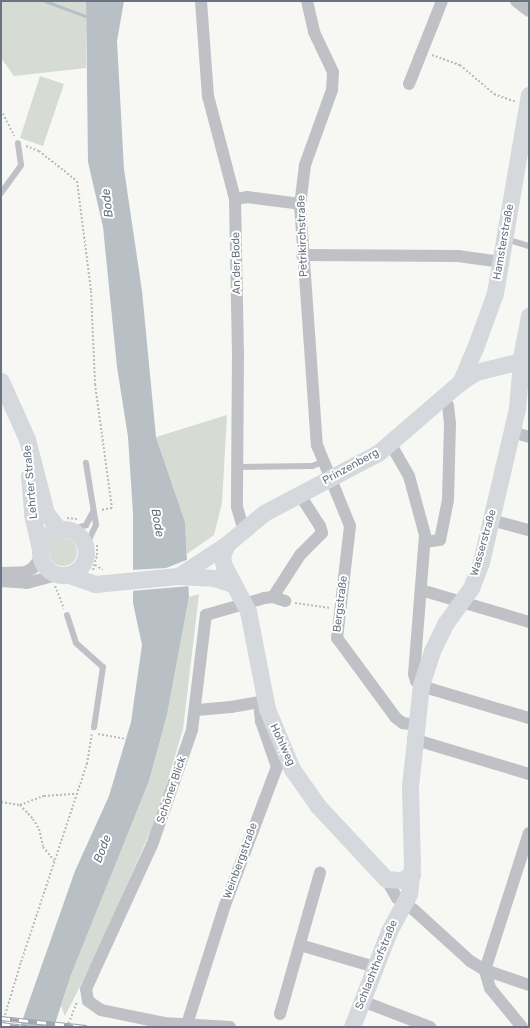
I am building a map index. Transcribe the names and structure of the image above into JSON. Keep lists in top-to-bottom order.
{
  "streets": {
    "main road": [
      "Hamsterstraße",
      "Prinzenberg",
      "Lehrter Straße",
      "Wasserstraße",
      "Hohlweg",
      "Schlachthofstraße"
    ],
    "street": [
      "Petrikirchstraße",
      "An der Bode",
      "Bergstraße",
      "Schöner Blick",
      "Weinbergstraße"
    ]
  },
  "crossings": [
    ["Petrikirchstraße", "Prinzenberg"],
    ["Petrikirchstraße", "Bergstraße"],
    ["Hamsterstraße", "Prinzenberg"],
    ["An der Bode", "Prinzenberg"],
    ["Prinzenberg", "Wasserstraße"],
    ["Prinzenberg", "Bergstraße"],
    ["Prinzenberg", "Hohlweg"],
    ["Wasserstraße", "Bergstraße"],
    ["Wasserstraße", "Schlachthofstraße"],
    ["Hohlweg", "Schöner Blick"],
    ["Hohlweg", "Weinbergstraße"]
  ],
  "water": ["Bode"]
}
